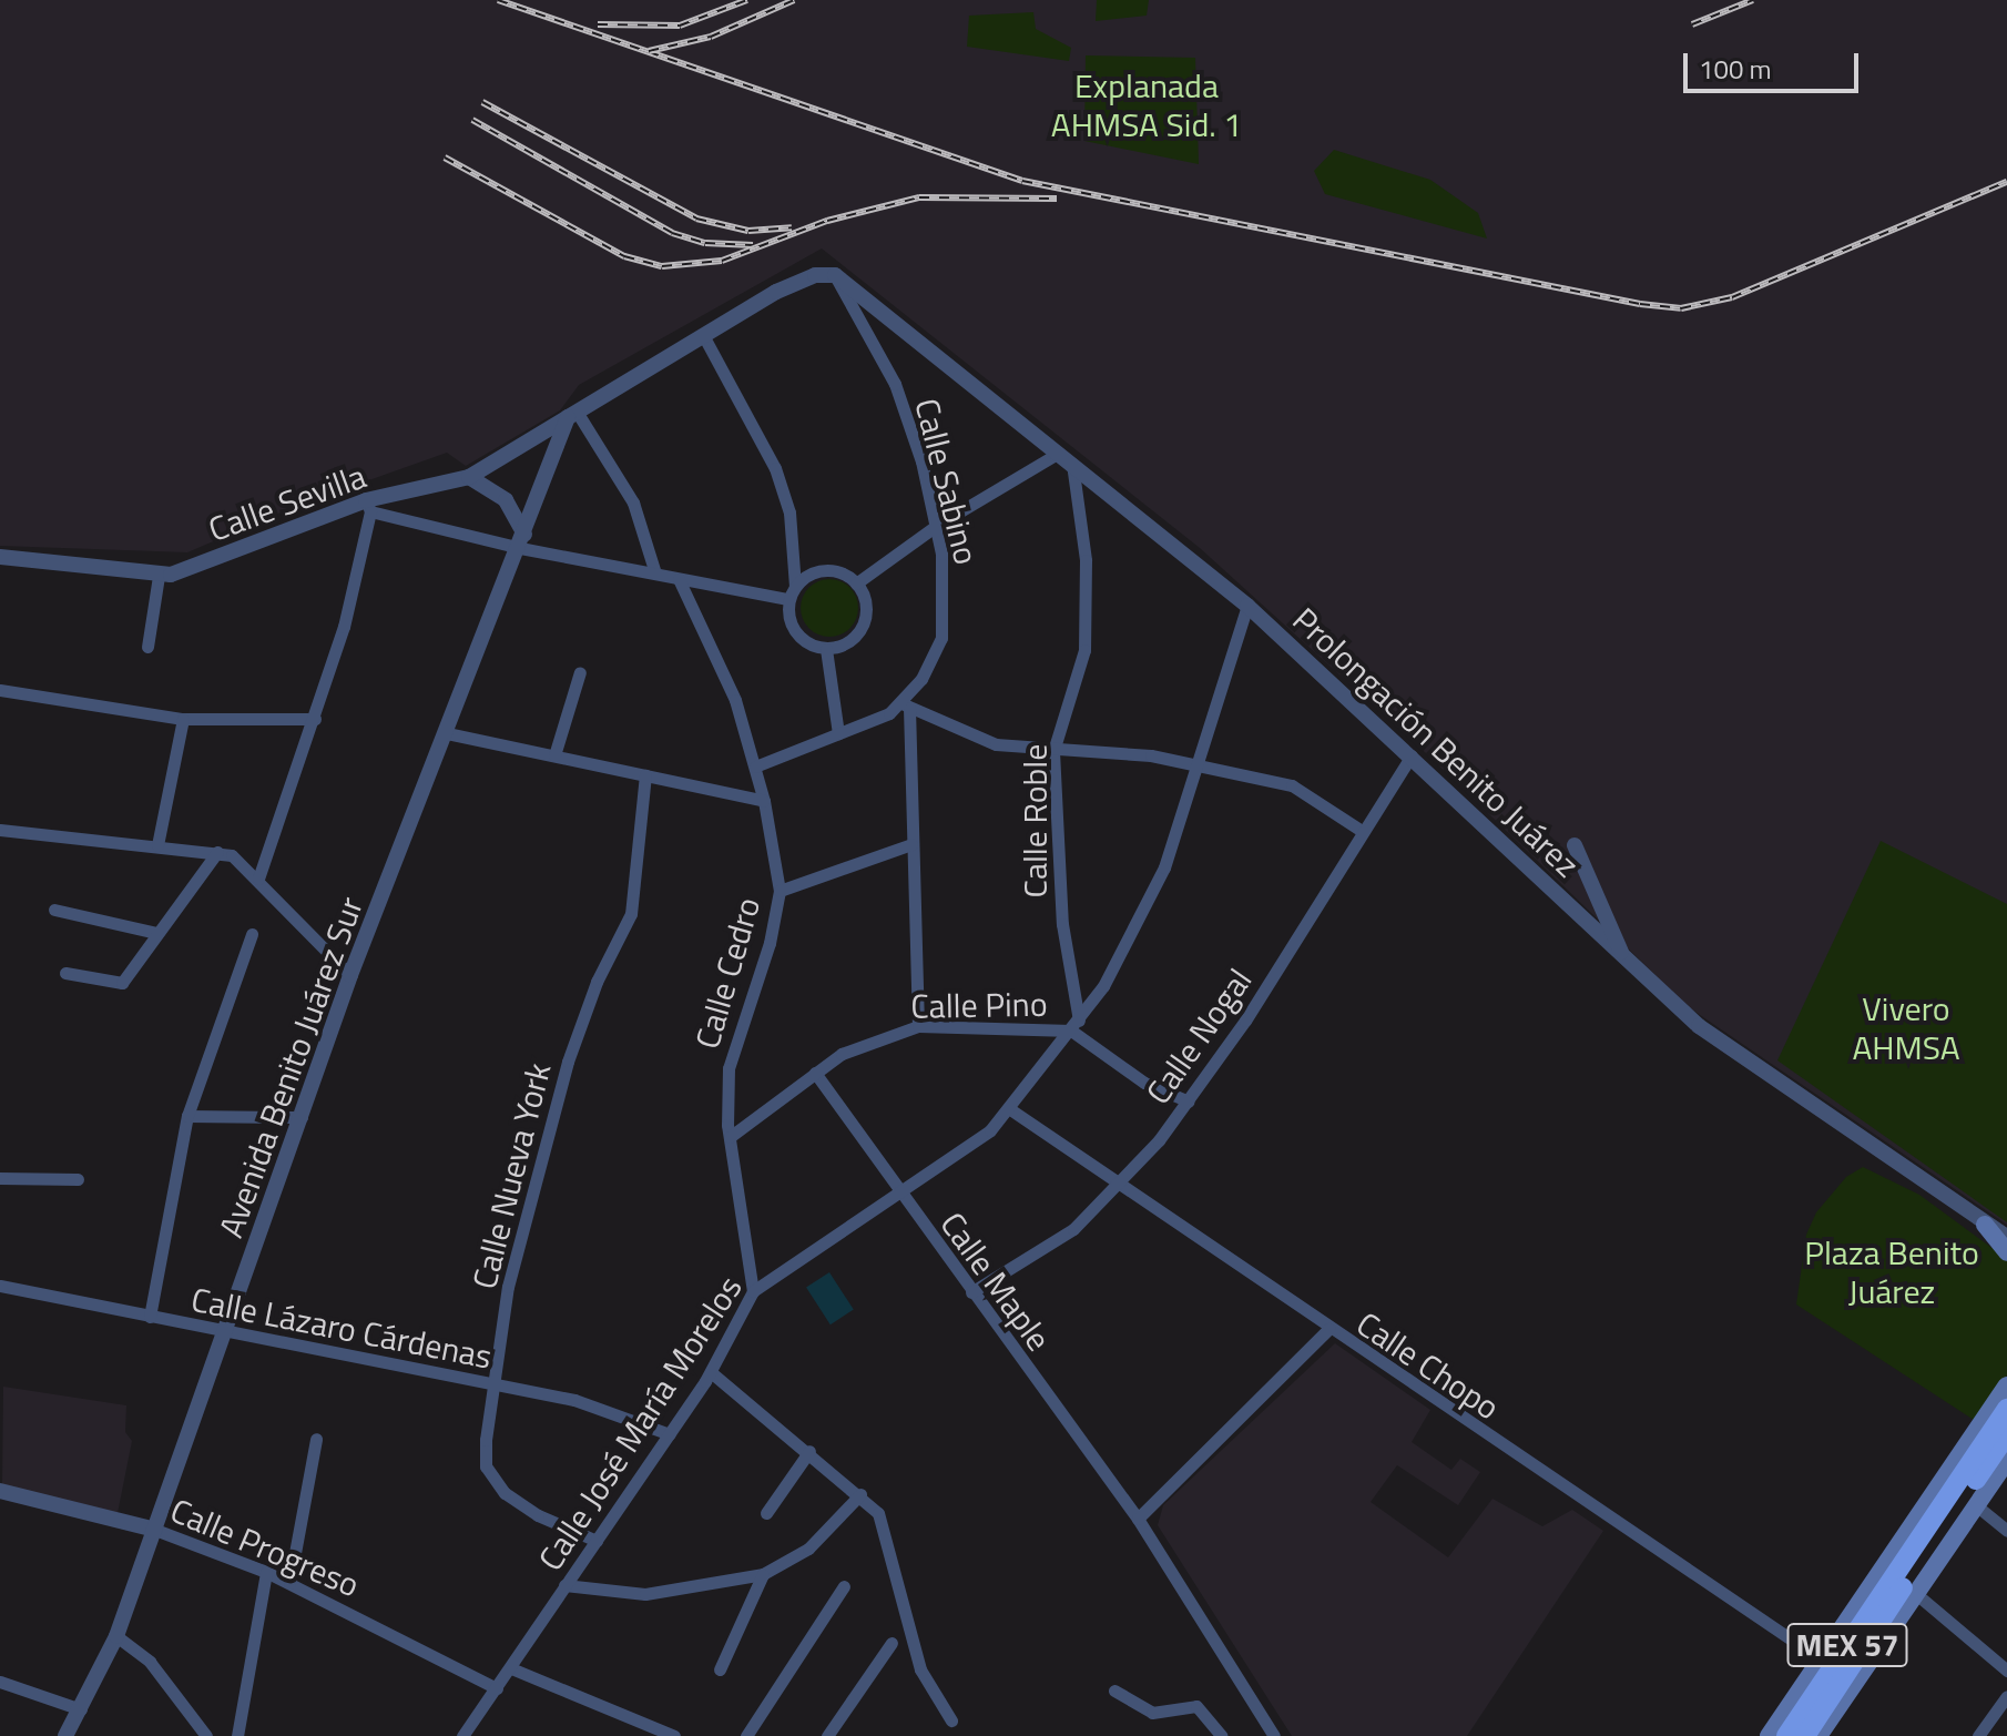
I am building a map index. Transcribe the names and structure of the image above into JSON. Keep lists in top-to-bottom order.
{
  "streets": {
    "highway": ["MEX 57"],
    "street": [
      "Calle Sabino",
      "Calle Sevilla",
      "Prolongación Benito Juárez",
      "Calle Roble",
      "Calle Cedro",
      "Calle Pino",
      "Calle Nogal",
      "Avenida Benito Juárez Sur",
      "Calle Nueva York",
      "Calle Maple",
      "Calle Lázaro Cárdenas",
      "Calle Chopo",
      "Calle José María Morelos",
      "Calle Progreso"
    ]
  },
  "crossings": [
    ["Calle Sabino", "Prolongación Benito Juárez"],
    ["Calle Sevilla", "Avenida Benito Juárez Sur"],
    ["Prolongación Benito Juárez", "Calle Roble"],
    ["Prolongación Benito Juárez", "Calle Nogal"],
    ["Prolongación Benito Juárez", "Calle José María Morelos"],
    ["Calle Roble", "Calle Pino"],
    ["Calle Roble", "Calle José María Morelos"],
    ["Calle Cedro", "Calle Pino"],
    ["Calle Cedro", "Calle José María Morelos"],
    ["Calle Pino", "Calle Nogal"],
    ["Calle Pino", "Calle Maple"],
    ["Calle Pino", "Calle José María Morelos"],
    ["Calle Nogal", "Calle Maple"],
    ["Calle Nogal", "Calle Chopo"],
    ["Avenida Benito Juárez Sur", "Calle Lázaro Cárdenas"],
    ["Avenida Benito Juárez Sur", "Calle Progreso"],
    ["Calle Nueva York", "Calle Lázaro Cárdenas"],
    ["Calle Nueva York", "Calle José María Morelos"],
    ["Calle Maple", "Calle José María Morelos"],
    ["Calle Lázaro Cárdenas", "Calle José María Morelos"],
    ["Calle Chopo", "Calle José María Morelos"],
    ["Calle José María Morelos", "Calle Progreso"]
  ],
  "parks": ["Explanada AHMSA Sid. 1", "Vivero AHMSA", "Plaza Benito Juárez"],
  "scale_bar": "100 m"
}
